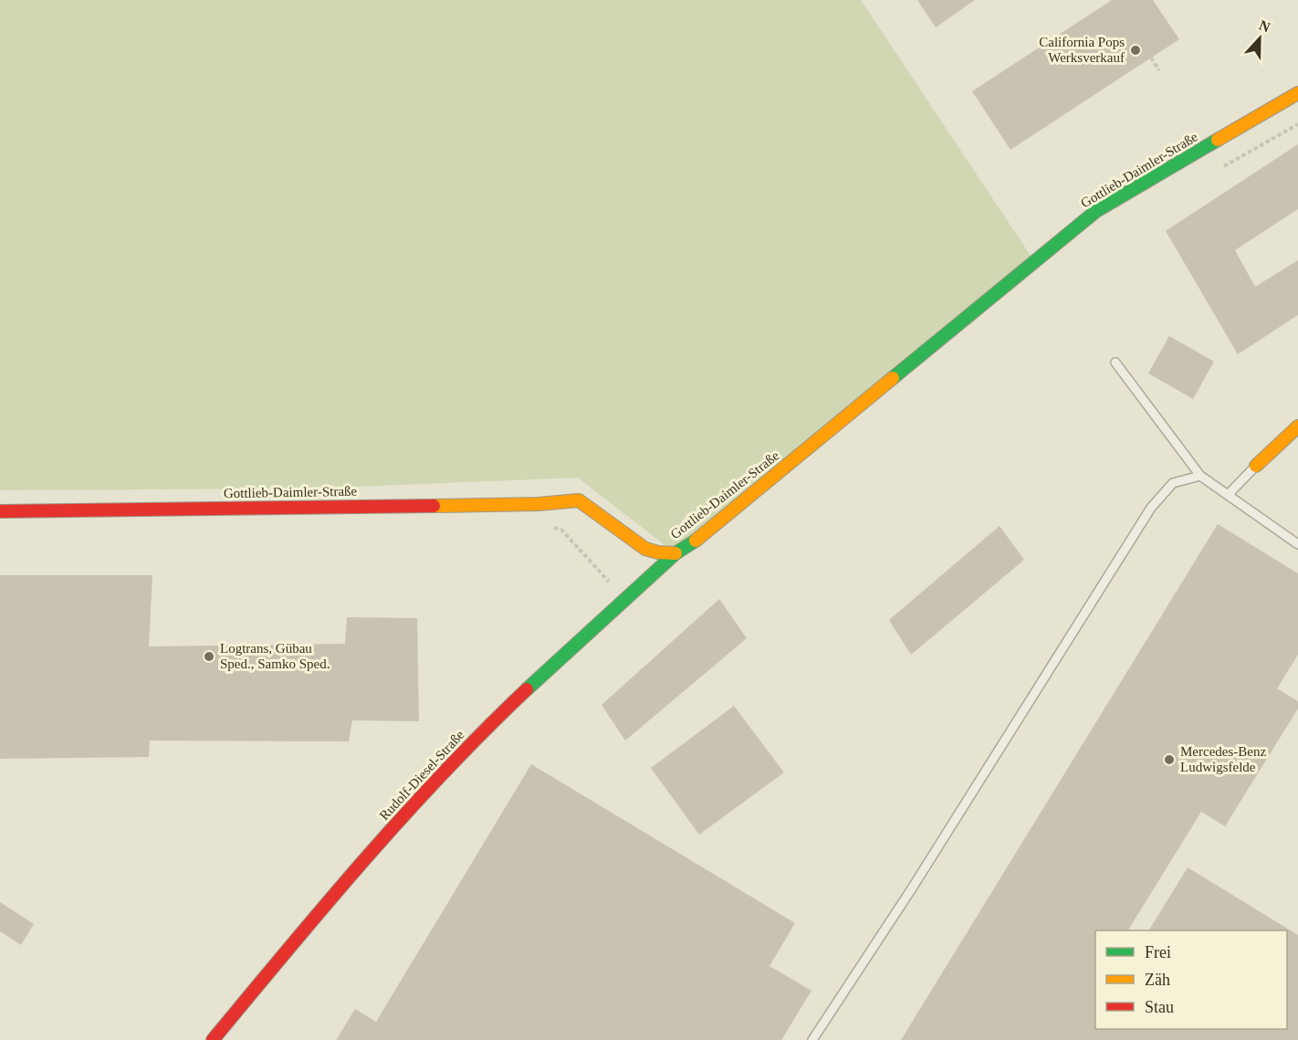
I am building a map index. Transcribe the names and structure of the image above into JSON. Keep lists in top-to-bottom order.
{
  "streets": {
    "street": ["Gottlieb-Daimler-Straße", "Rudolf-Diesel-Straße"]
  },
  "crossings": [
    ["Gottlieb-Daimler-Straße", "Rudolf-Diesel-Straße"]
  ],
  "places": ["California Pops Werksverkauf", "Logtrans, Gübau Sped., Samko Sped.", "Mercedes-Benz Ludwigsfelde"],
  "legend": ["Frei", "Zäh", "Stau"],
  "north": "top"
}
